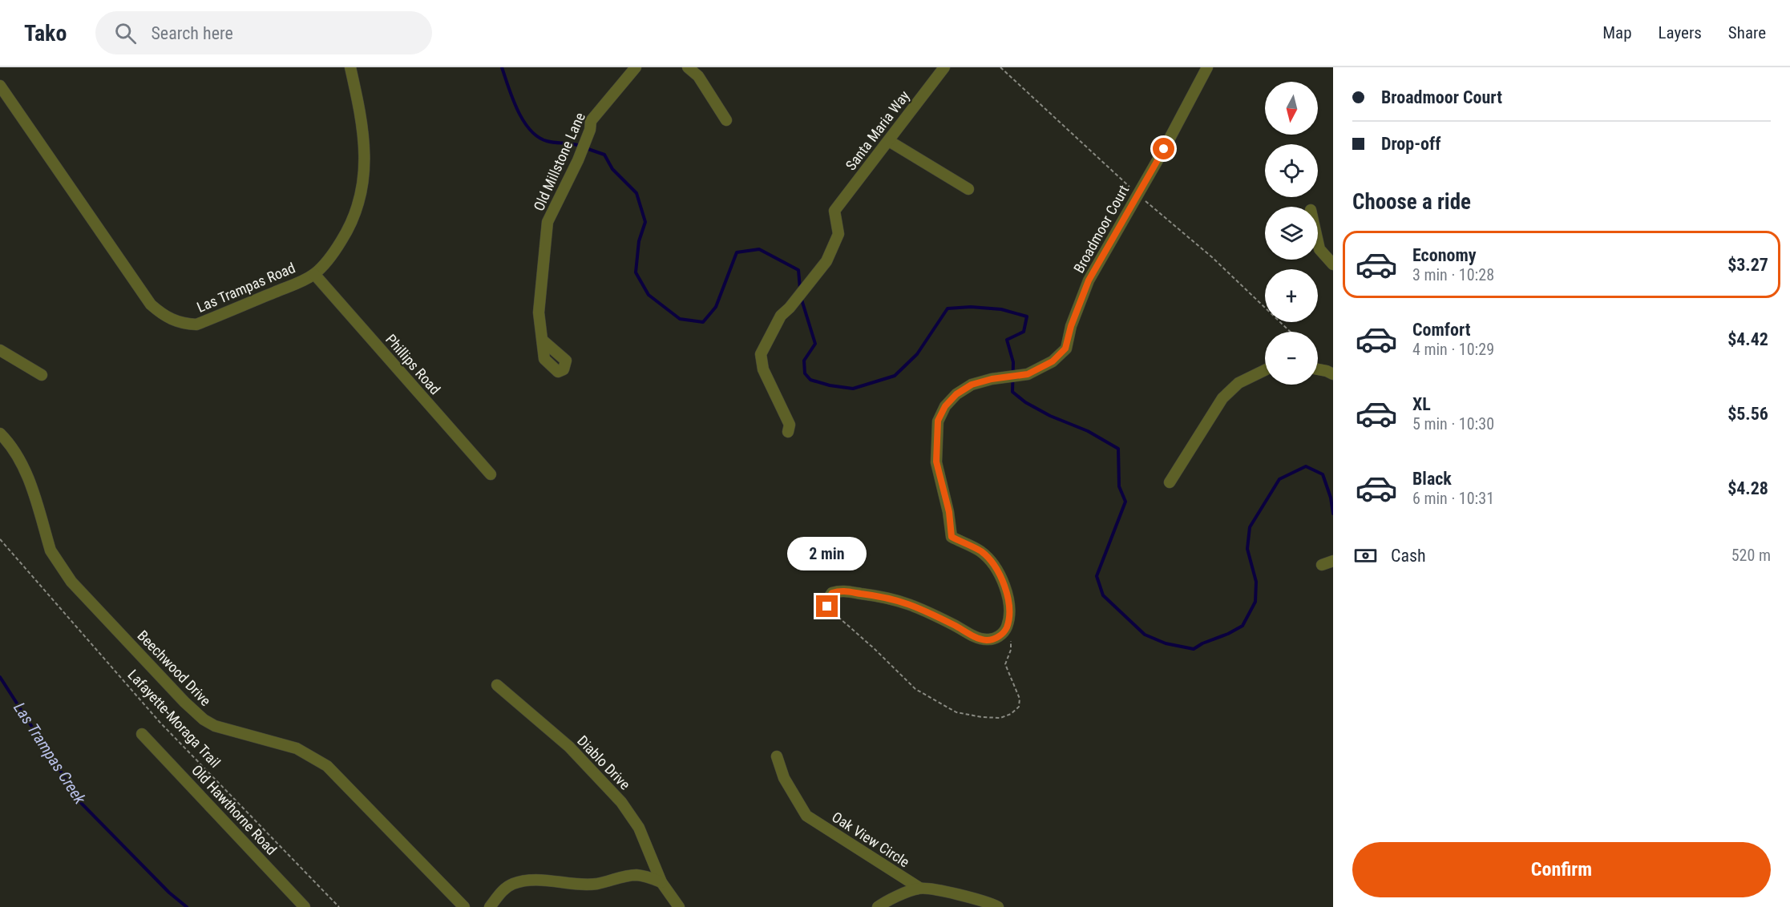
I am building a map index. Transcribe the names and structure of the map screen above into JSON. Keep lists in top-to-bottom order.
{
  "streets": {
    "street": [
      "Santa Maria Way",
      "Old Millstone Lane",
      "Broadmoor Court",
      "Las Trampas Road",
      "Phillips Road",
      "Beechwood Drive",
      "Diablo Drive",
      "Old Hawthorne Road",
      "Oak View Circle"
    ],
    "path": ["Lafayette-Moraga Trail"]
  },
  "crossings": [
    ["Las Trampas Road", "Phillips Road"]
  ],
  "water": ["Las Trampas Creek"],
  "north": "bottom",
  "page": {
    "header": "Tako",
    "search": "Search here",
    "nav": ["Map", "Layers", "Share"],
    "banner": ["Broadmoor Court", "Drop-off"],
    "map_buttons": ["+", "−"],
    "heading": "Choose a ride",
    "list": [
      {
        "name": "Economy",
        "note": "3 min · 10:28",
        "value": "$3.27"
      },
      {
        "name": "Comfort",
        "note": "4 min · 10:29",
        "value": "$4.42"
      },
      {
        "name": "XL",
        "note": "5 min · 10:30",
        "value": "$5.56"
      },
      {
        "name": "Black",
        "note": "6 min · 10:31",
        "value": "$4.28"
      }
    ],
    "pay": ["Cash", "520 m"],
    "bubble": "2 min",
    "buttons": "Confirm"
  }
}
